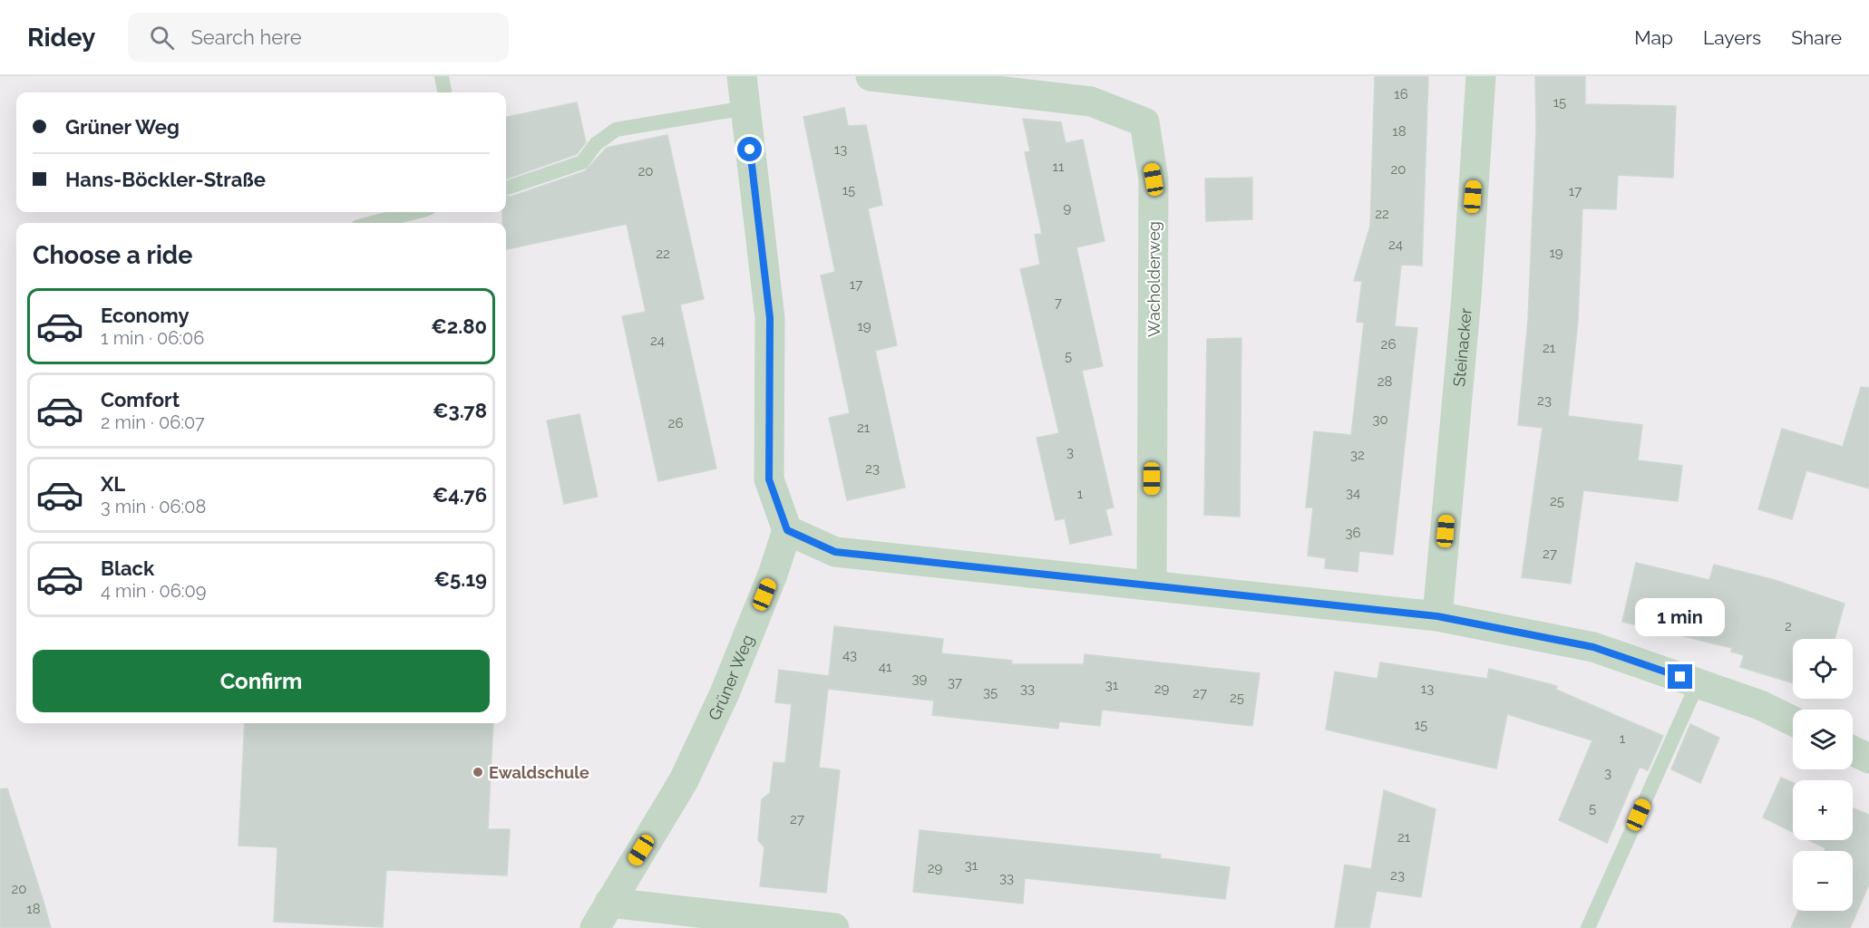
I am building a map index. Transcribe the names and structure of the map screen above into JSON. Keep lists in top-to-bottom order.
{
  "streets": {
    "street": ["Wacholderweg", "Steinacker", "Grüner Weg"]
  },
  "places": ["Ewaldschule"],
  "house_numbers": [
    "16",
    "15",
    "18",
    "13",
    "11",
    "20",
    "20",
    "15",
    "17",
    "9",
    "22",
    "24",
    "19",
    "22",
    "17",
    "7",
    "19",
    "24",
    "26",
    "21",
    "5",
    "28",
    "23",
    "30",
    "26",
    "21",
    "3",
    "32",
    "23",
    "34",
    "1",
    "25",
    "36",
    "27",
    "2",
    "43",
    "41",
    "39",
    "37",
    "31",
    "33",
    "29",
    "13",
    "35",
    "27",
    "25",
    "15",
    "1",
    "3",
    "5",
    "27",
    "21",
    "31",
    "29",
    "23",
    "33",
    "20",
    "18"
  ],
  "page": {
    "header": "Ridey",
    "search": "Search here",
    "nav": ["Map", "Layers", "Share"],
    "banner": ["Grüner Weg", "Hans-Böckler-Straße"],
    "heading": "Choose a ride",
    "list": [
      {
        "name": "Economy",
        "note": "1 min · 06:06",
        "value": "€2.80"
      },
      {
        "name": "Comfort",
        "note": "2 min · 06:07",
        "value": "€3.78"
      },
      {
        "name": "XL",
        "note": "3 min · 06:08",
        "value": "€4.76"
      },
      {
        "name": "Black",
        "note": "4 min · 06:09",
        "value": "€5.19"
      }
    ],
    "bubble": "1 min",
    "map_buttons": ["+", "−"],
    "buttons": "Confirm"
  }
}
